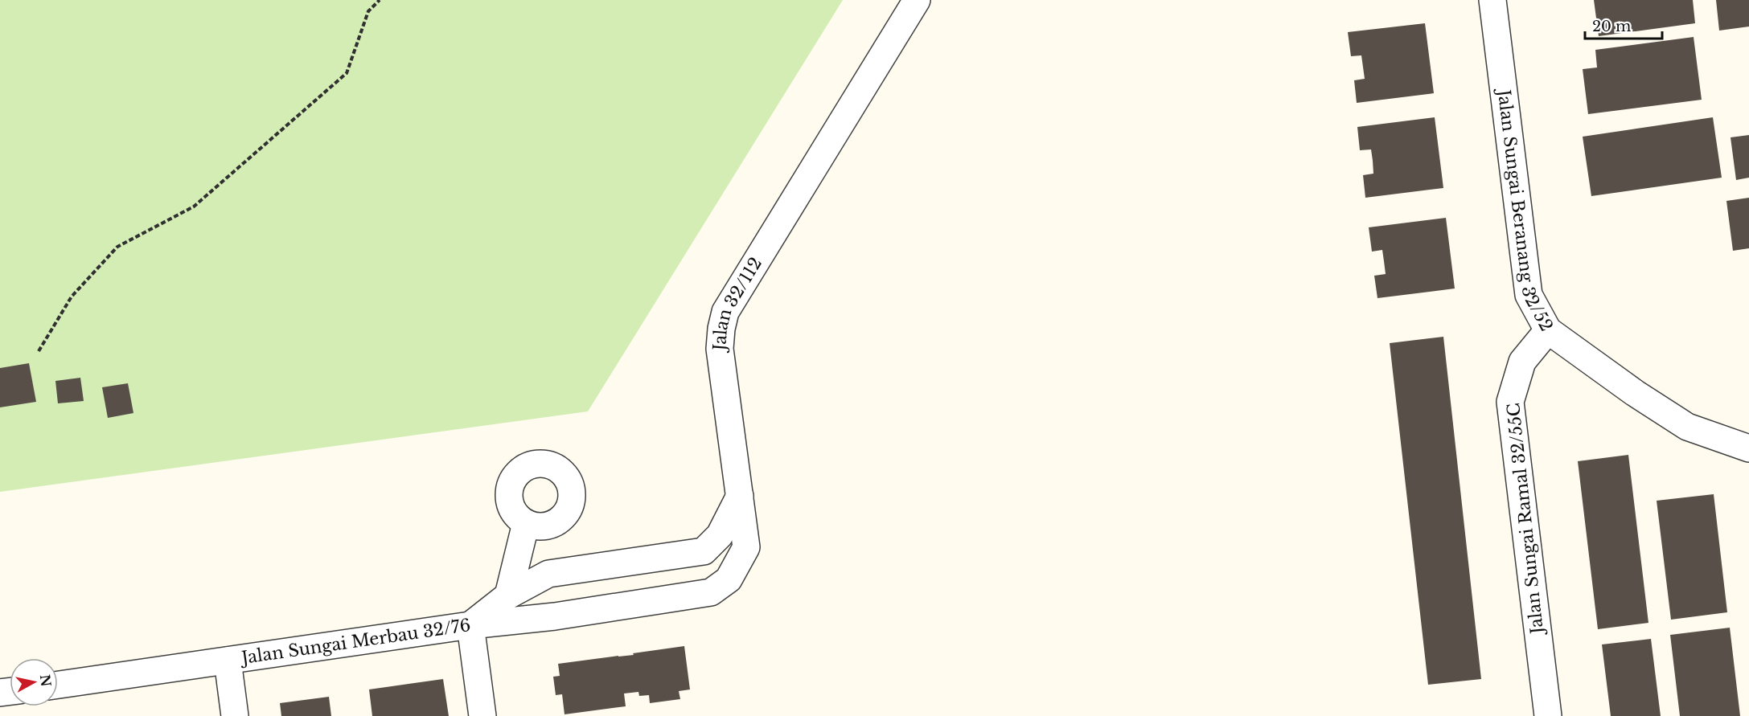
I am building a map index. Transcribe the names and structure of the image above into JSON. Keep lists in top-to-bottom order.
{
  "streets": {
    "street": [
      "Jalan Sungai Beranang 32/52",
      "Jalan 32/112",
      "Jalan Sungai Ramal 32/55C",
      "Jalan Sungai Merbau 32/76"
    ]
  },
  "crossings": [
    ["Jalan Sungai Beranang 32/52", "Jalan Sungai Ramal 32/55C"],
    ["Jalan 32/112", "Jalan Sungai Merbau 32/76"]
  ],
  "scale_bar": "20 m",
  "north": "right"
}
